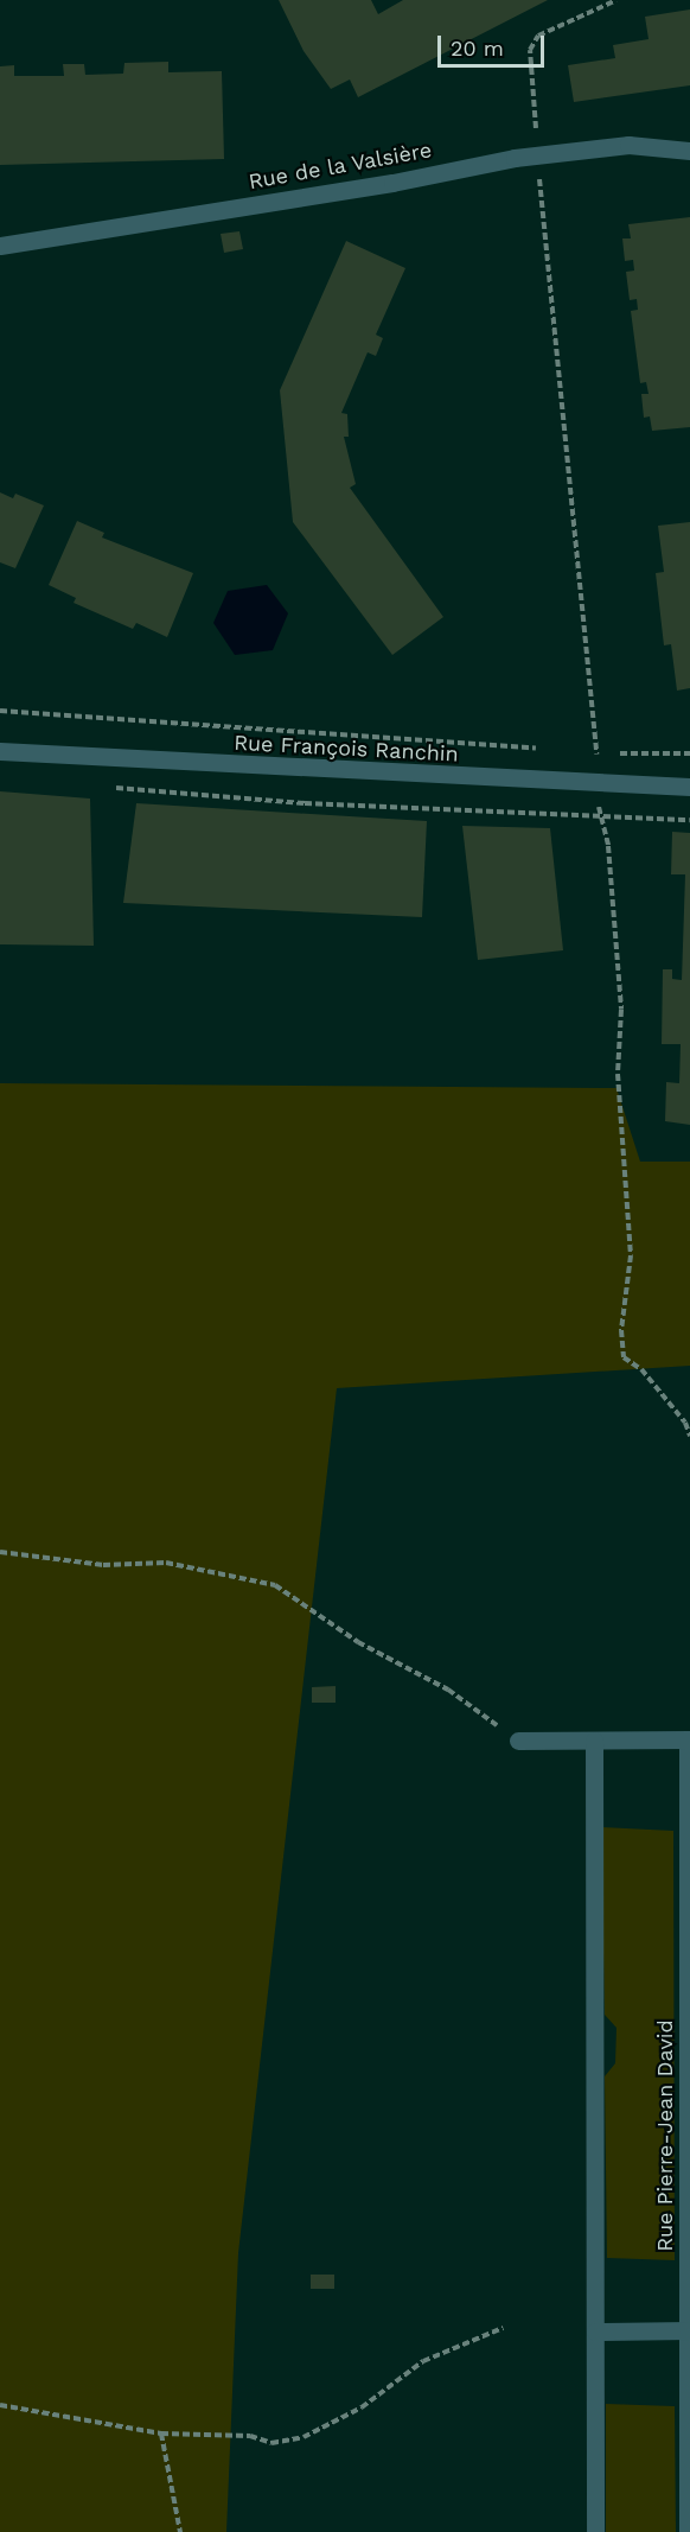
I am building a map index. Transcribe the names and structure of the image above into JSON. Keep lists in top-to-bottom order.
{
  "streets": {
    "street": ["Rue de la Valsière", "Rue François Ranchin", "Rue Pierre-Jean David"]
  },
  "scale_bar": "20 m"
}
